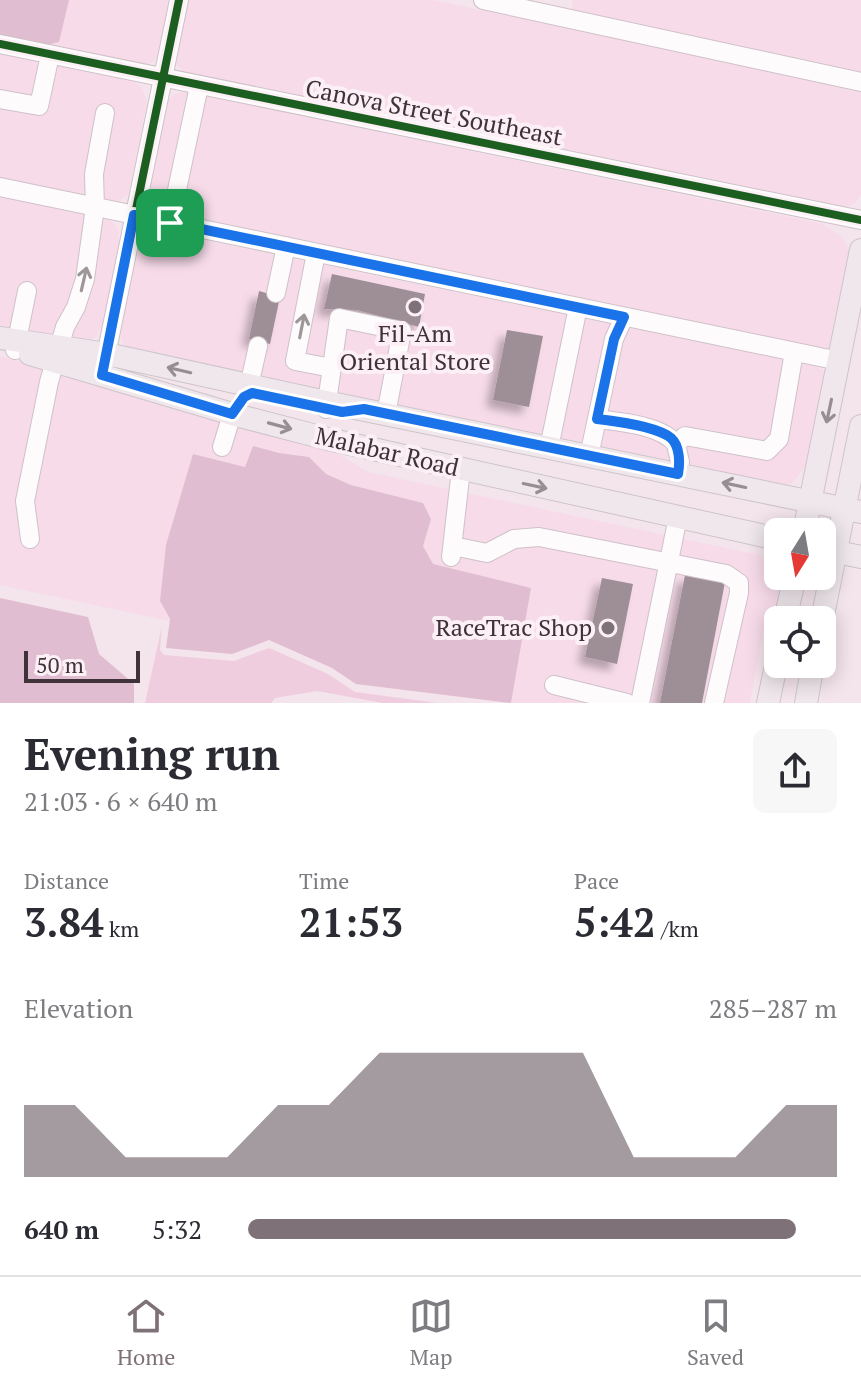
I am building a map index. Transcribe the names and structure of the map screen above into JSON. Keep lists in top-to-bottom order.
{
  "streets": {
    "main road": ["Malabar Road"],
    "street": ["Canova Street Southeast"]
  },
  "places": ["Fil-Am Oriental Store", "RaceTrac Shop"],
  "scale_bar": "50 m",
  "north": "bottom",
  "page": {
    "scale": "50 m",
    "heading": ["Evening run", "21:03 · 6 × 640 m"],
    "stats": [
      ["Distance", "3.84 km"],
      ["Time", "21:53"],
      ["Pace", "5:42 /km"]
    ],
    "chart": ["Elevation", "285–287 m"],
    "list": [
      {
        "name": "640 m",
        "note": "5:32"
      }
    ],
    "tabs": ["Home", "Map", "Saved"]
  }
}
